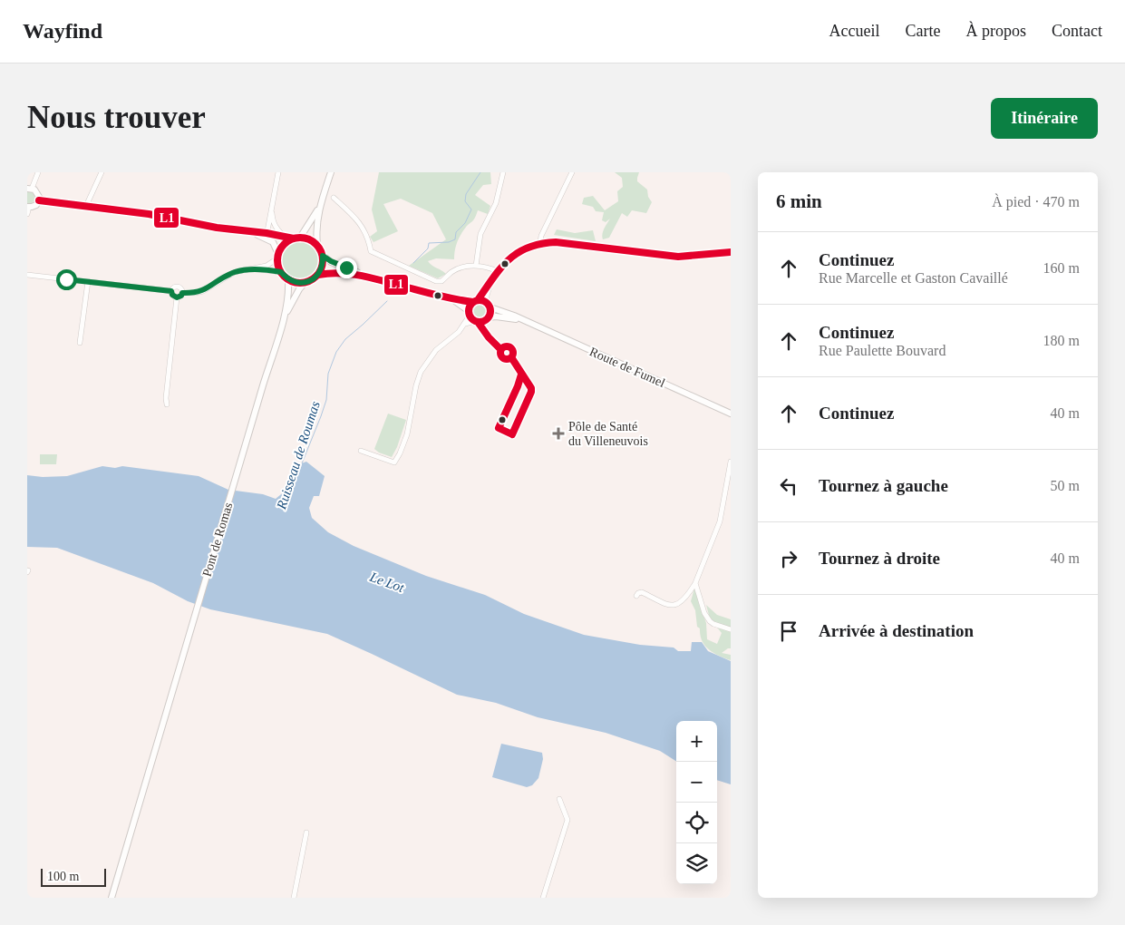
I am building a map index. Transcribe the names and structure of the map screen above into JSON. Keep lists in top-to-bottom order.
{
  "streets": {
    "main road": ["Route de Fumel", "Pont de Romas"]
  },
  "water": ["Ruisseau de Roumas", "Le Lot"],
  "places": {
    "health": ["Pôle de Santé du Villeneuvois"]
  },
  "lines": ["transit line L1"],
  "scale_bar": "100 m",
  "page": {
    "header": "Wayfind",
    "nav": [
      "Accueil",
      "Carte",
      "À propos",
      "Contact"
    ],
    "buttons": "Itinéraire",
    "title": "Nous trouver",
    "heading": ["6 min", "À pied · 470 m"],
    "list": [
      ["Continuez", "Rue Marcelle et Gaston Cavaillé", "160 m"],
      ["Continuez", "Rue Paulette Bouvard", "180 m"],
      ["Continuez", "40 m"],
      ["Tournez à gauche", "50 m"],
      ["Tournez à droite", "40 m"],
      "Arrivée à destination"
    ],
    "map_buttons": ["+", "−"],
    "scale": "100 m"
  }
}
